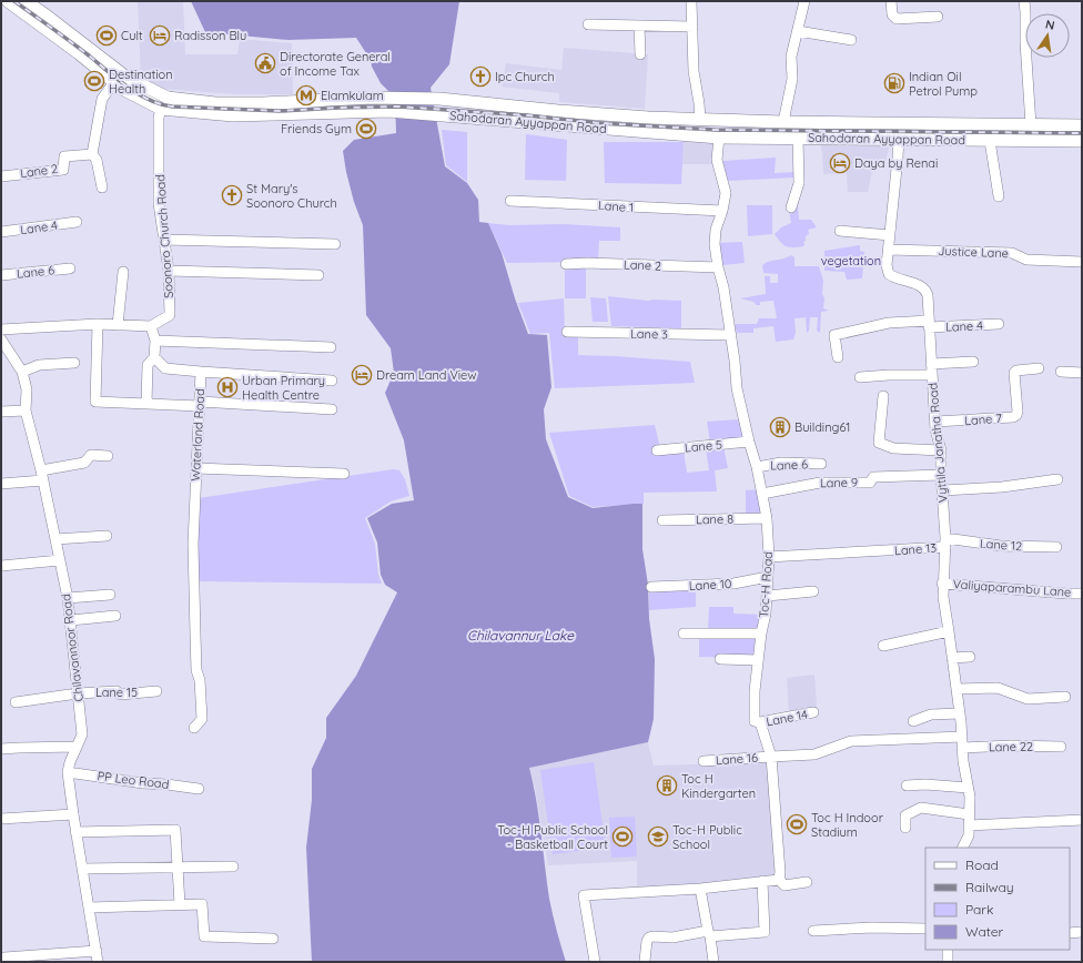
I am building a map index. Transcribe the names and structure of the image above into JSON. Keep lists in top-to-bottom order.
{
  "streets": {
    "main road": ["Sahodaran Ayyappan Road"],
    "street": [
      "Lane 2",
      "Lane 1",
      "Lane 4",
      "Soonoro Church Road",
      "Justice Lane",
      "Lane 6",
      "Lane 3",
      "Lane 7",
      "Waterland Road",
      "Vyttila Janatha Road",
      "Lane 5",
      "Lane 9",
      "Lane 8",
      "Lane 12",
      "Lane 13",
      "Lane 10",
      "Toc-H Road",
      "Valiyaparambu Lane",
      "Chilavannoor Road",
      "Lane 15",
      "Lane 14",
      "Lane 22",
      "Lane 16",
      "PP Leo Road"
    ]
  },
  "crossings": [
    ["Sahodaran Ayyappan Road", "Soonoro Church Road"],
    ["Sahodaran Ayyappan Road", "Vyttila Janatha Road"],
    ["Sahodaran Ayyappan Road", "Toc-H Road"],
    ["Lane 2", "Toc-H Road"],
    ["Lane 1", "Toc-H Road"],
    ["Lane 4", "Vyttila Janatha Road"],
    ["Justice Lane", "Vyttila Janatha Road"],
    ["Lane 6", "Toc-H Road"],
    ["Lane 3", "Toc-H Road"],
    ["Lane 7", "Vyttila Janatha Road"],
    ["Vyttila Janatha Road", "Lane 9"],
    ["Vyttila Janatha Road", "Lane 12"],
    ["Vyttila Janatha Road", "Lane 13"],
    ["Vyttila Janatha Road", "Valiyaparambu Lane"],
    ["Vyttila Janatha Road", "Lane 22"],
    ["Vyttila Janatha Road", "Lane 16"],
    ["Lane 5", "Toc-H Road"],
    ["Lane 9", "Toc-H Road"],
    ["Lane 8", "Toc-H Road"],
    ["Lane 12", "Lane 13"],
    ["Lane 13", "Toc-H Road"],
    ["Lane 10", "Toc-H Road"],
    ["Toc-H Road", "Lane 14"],
    ["Toc-H Road", "Lane 16"],
    ["Chilavannoor Road", "Lane 15"],
    ["Chilavannoor Road", "PP Leo Road"]
  ],
  "water": ["Chilavannur Lake"],
  "parks": ["vegetation"],
  "places": {
    "sports": [
      "Cult",
      "Destination Health",
      "Friends Gym",
      "Toc H Indoor Stadium",
      "Toc-H Public School - Basketball Court"
    ],
    "hotel": ["Radisson Blu", "Daya by Renai", "Dream Land View"],
    "public building": ["Directorate General of Income Tax"],
    "church": ["Ipc Church", "St Mary's Soonoro Church"],
    "fuel station": ["Indian Oil Petrol Pump"],
    "metro station": ["Elamkulam"],
    "hospital": ["Urban Primary Health Centre"],
    "building": ["Building61", "Toc H Kindergarten"],
    "school or university": ["Toc-H Public School"]
  },
  "legend": [
    "Road",
    "Railway",
    "Park",
    "Water"
  ],
  "north": "top"
}
